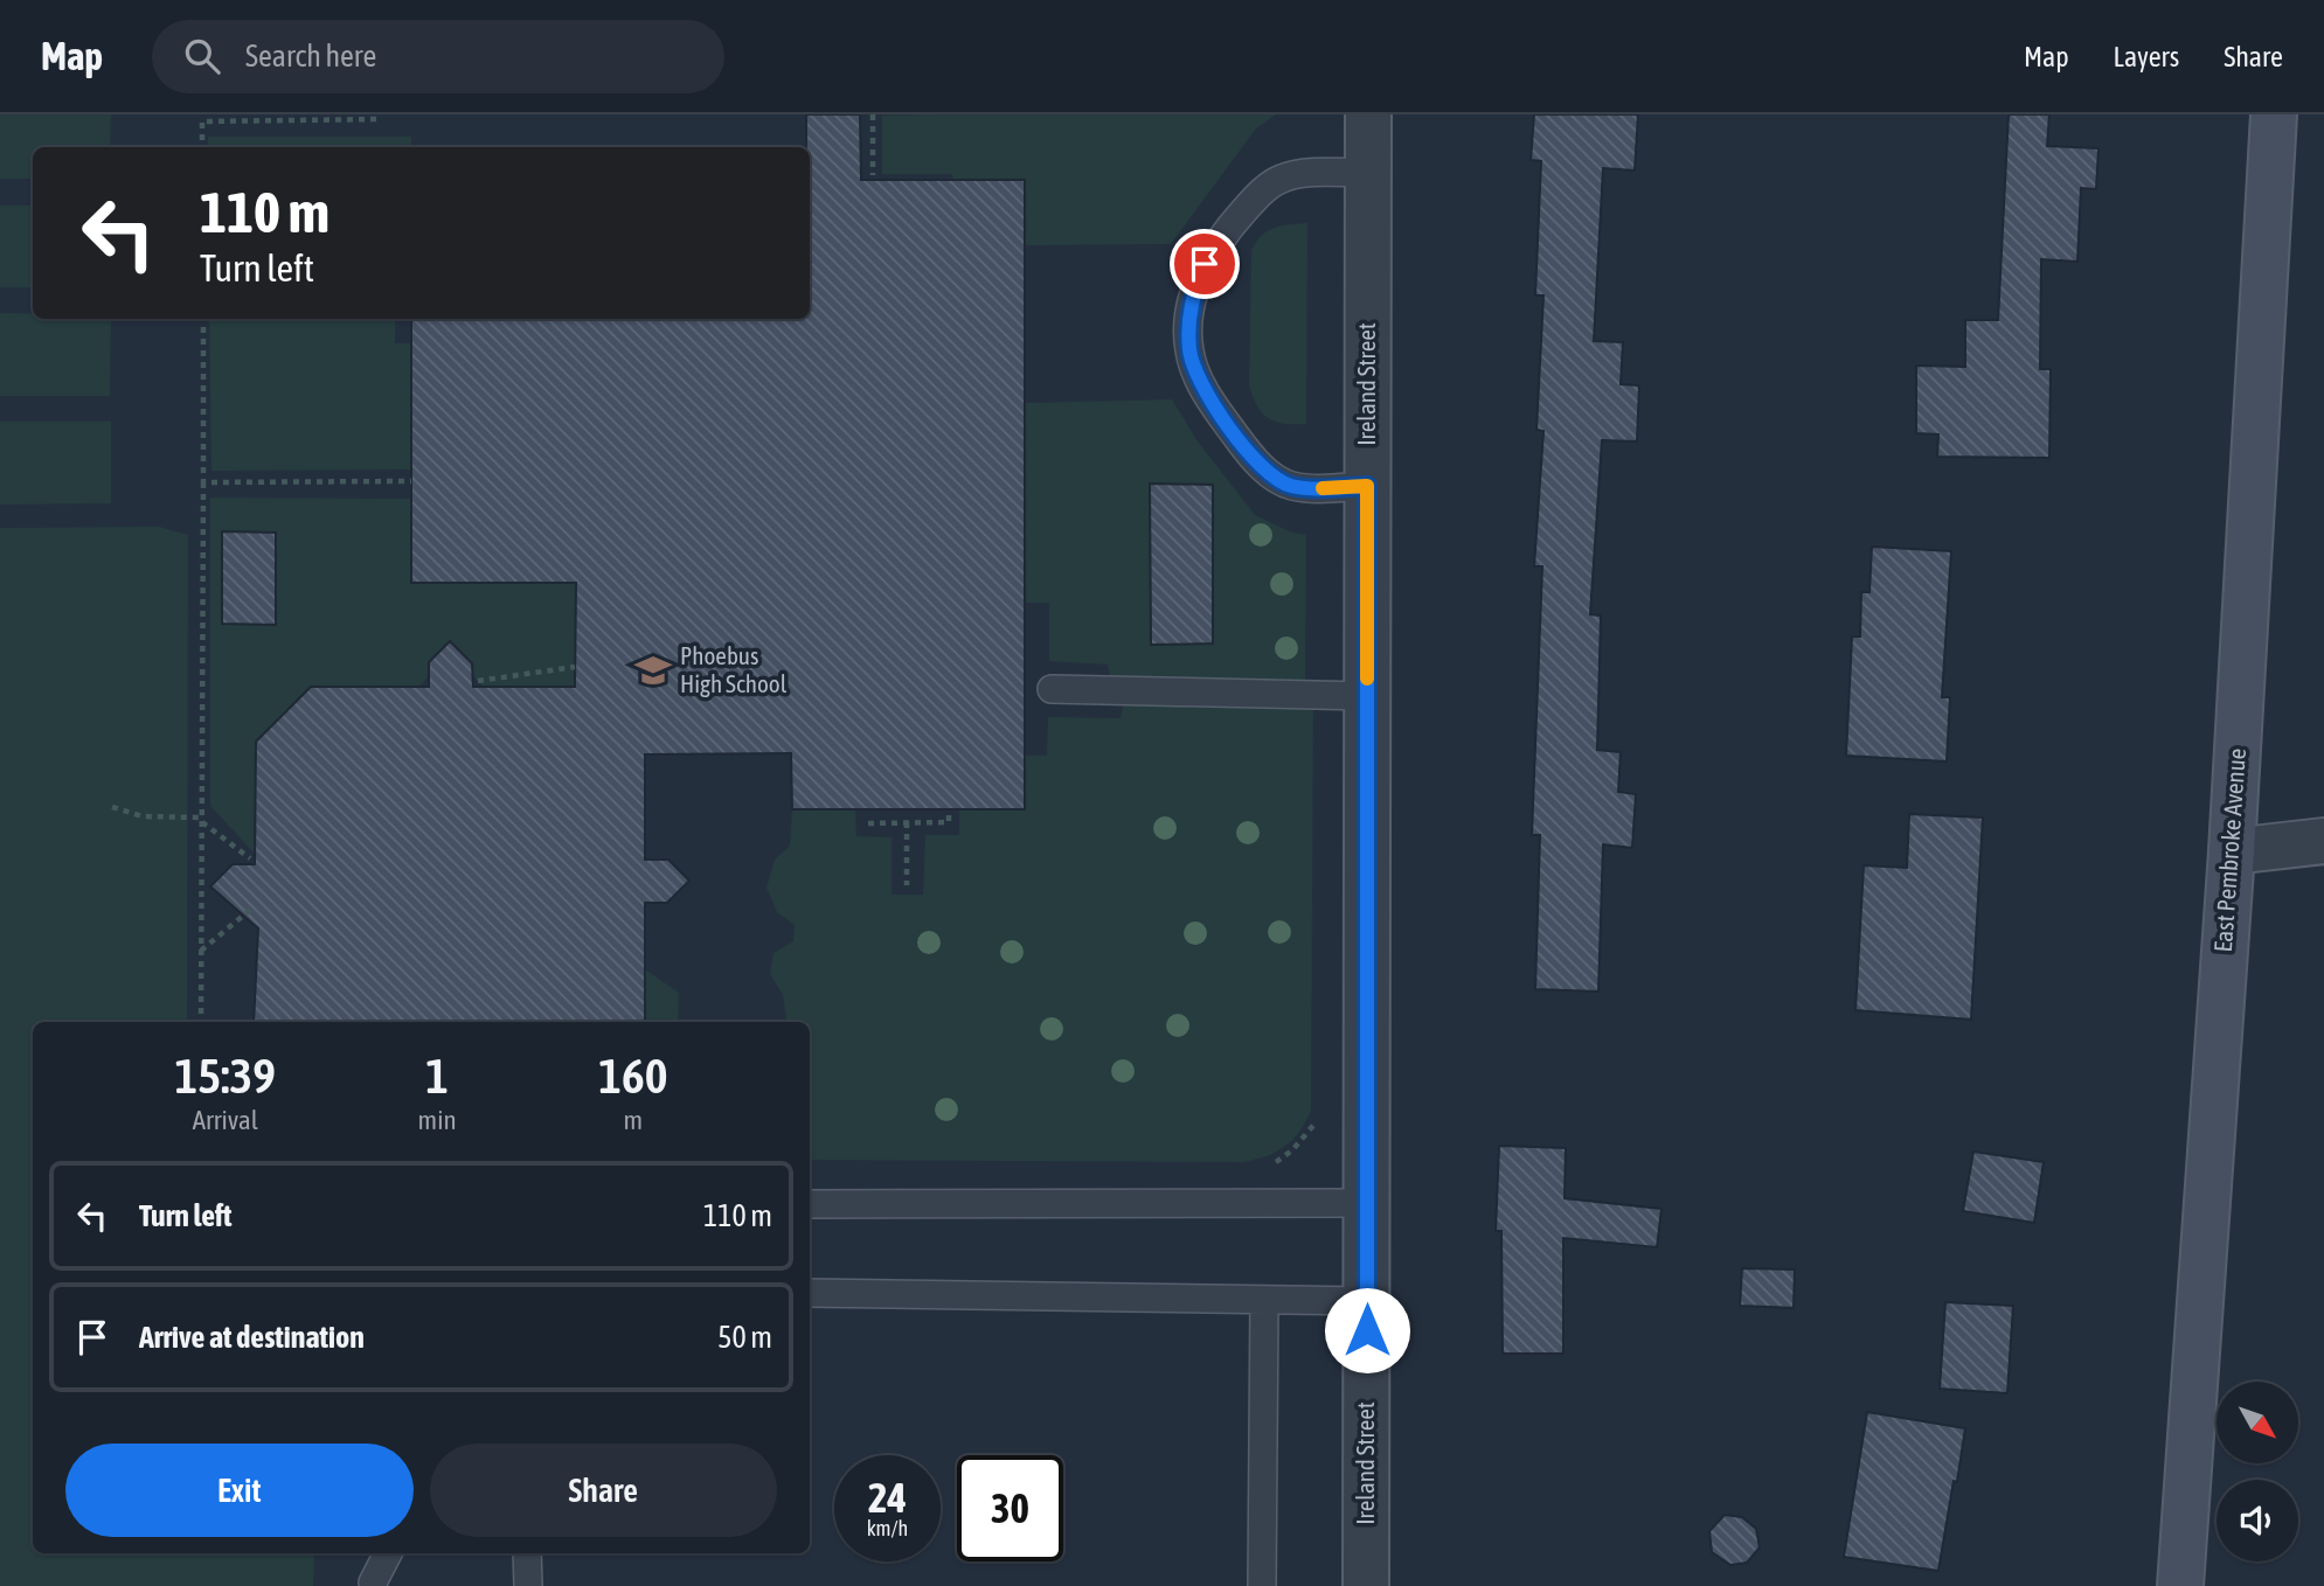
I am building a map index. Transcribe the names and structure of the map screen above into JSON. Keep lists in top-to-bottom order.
{
  "streets": {
    "main road": ["East Pembroke Avenue"],
    "street": ["Ireland Street"]
  },
  "places": {
    "school or university": ["Phoebus High School"]
  },
  "north": "bottom right",
  "page": {
    "header": "Map",
    "search": "Search here",
    "nav": ["Map", "Layers", "Share"],
    "turn": ["110 m", "Turn left"],
    "eta": [
      "15:39",
      "Arrival",
      "1",
      "min",
      "160",
      "m"
    ],
    "list": [
      {
        "name": "Turn left",
        "value": "110 m"
      },
      {
        "name": "Arrive at destination",
        "value": "50 m"
      }
    ],
    "buttons": ["Exit", "Share"],
    "speed": "24 km/h",
    "limit": "30"
  }
}
